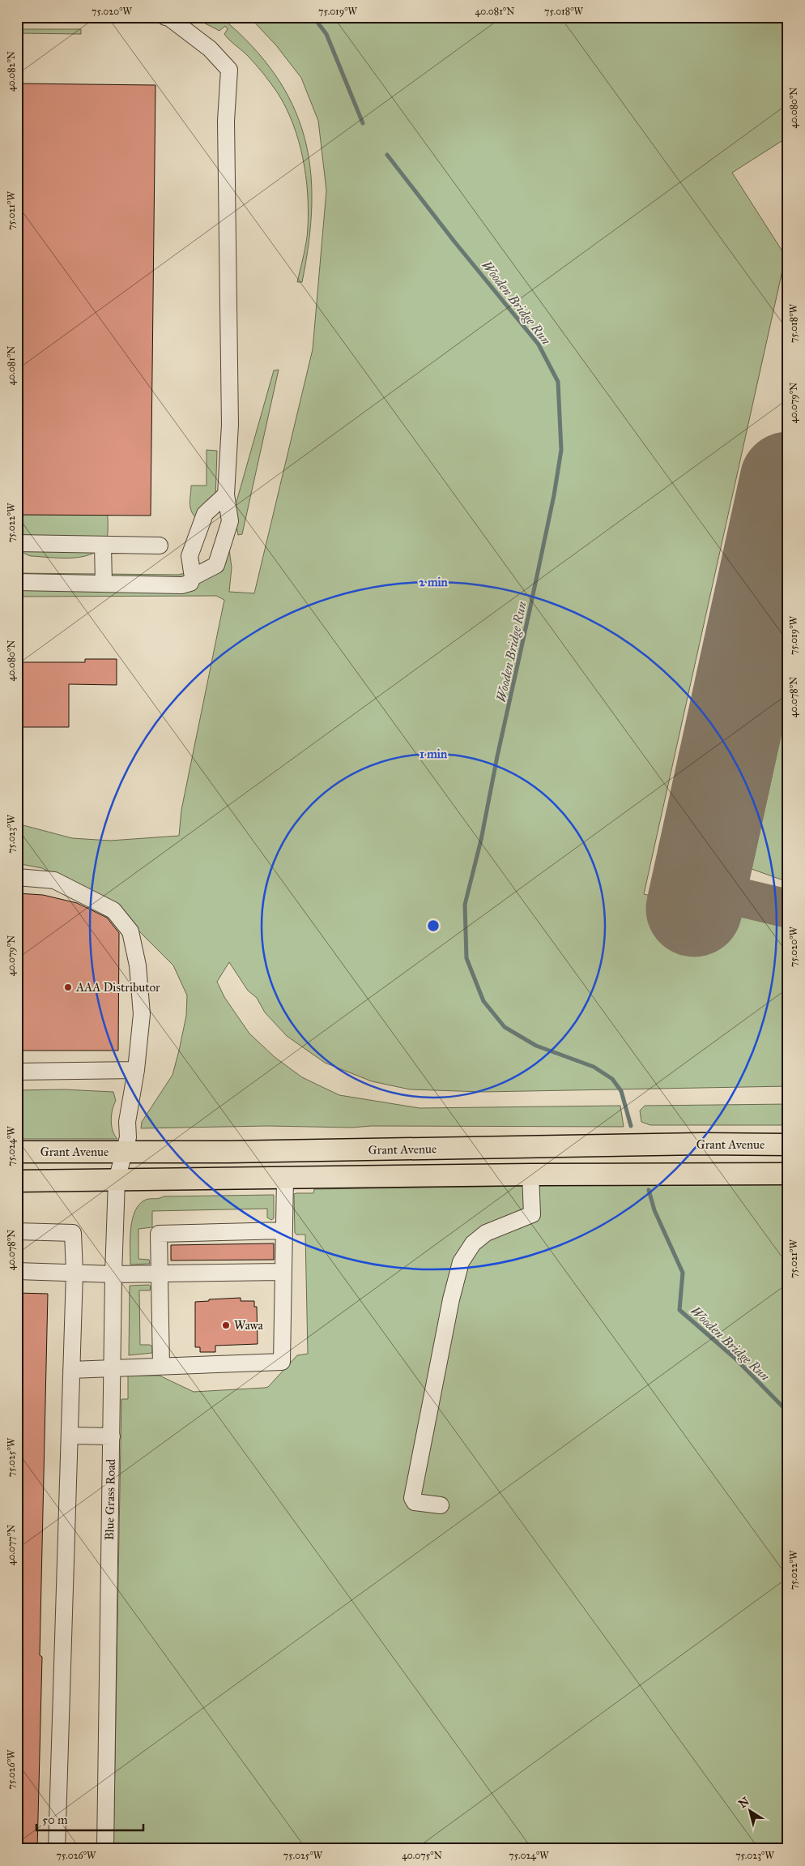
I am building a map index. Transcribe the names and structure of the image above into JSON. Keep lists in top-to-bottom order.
{
  "streets": {
    "main road": ["Grant Avenue"],
    "street": ["Blue Grass Road"]
  },
  "crossings": [
    ["Grant Avenue", "Blue Grass Road"]
  ],
  "water": ["Wooden Bridge Run"],
  "places": ["AAA Distributor", "Wawa"],
  "scale_bar": "50 m",
  "north": "top left",
  "coordinates": [
    "75.020°W",
    "75.019°W",
    "40.081°N",
    "75.018°W",
    "40.082°N",
    "40.080°N",
    "75.021°W",
    "40.079°N",
    "75.022°W",
    "40.078°N",
    "75.023°W",
    "75.024°W",
    "75.025°W",
    "40.077°N",
    "75.026°W",
    "40.075°N"
  ],
  "rings": ["2 min", "1 min"]
}
